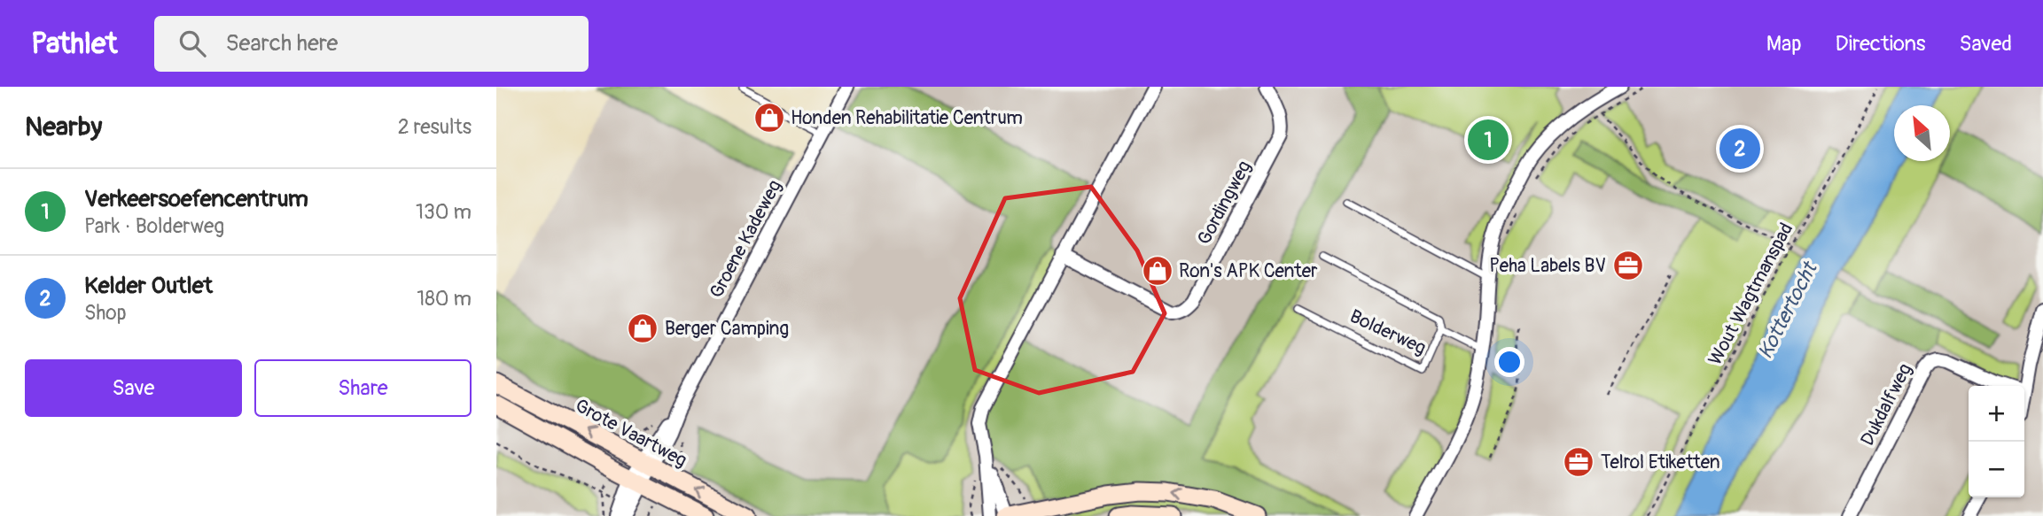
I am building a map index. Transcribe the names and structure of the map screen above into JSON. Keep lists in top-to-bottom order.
{
  "streets": {
    "main road": ["Grote Vaartweg"],
    "street": ["Gordingweg", "Groene Kadeweg", "Dukdalfweg"],
    "lane": ["Bolderweg"],
    "path": ["Wout Wagtmanspad"]
  },
  "crossings": [
    ["Groene Kadeweg", "Grote Vaartweg"]
  ],
  "water": ["Kottertocht"],
  "places": {
    "shop": ["Honden Rehabilitatie Centrum", "Ron's APK Center", "Berger Camping"],
    "office": ["Peha Labels BV", "Telrol Etiketten"]
  },
  "north": "top left",
  "page": {
    "header": "Pathlet",
    "search": "Search here",
    "nav": ["Map", "Directions", "Saved"],
    "heading": ["Nearby", "2 results"],
    "pins": ["1", "2"],
    "list": [
      {
        "mark": "1",
        "name": "Verkeersoefencentrum",
        "note": "Park · Bolderweg",
        "value": "130 m"
      },
      {
        "mark": "2",
        "name": "Kelder Outlet",
        "note": "Shop",
        "value": "180 m"
      }
    ],
    "buttons": ["Save", "Share"],
    "map_buttons": ["+", "−"]
  }
}
